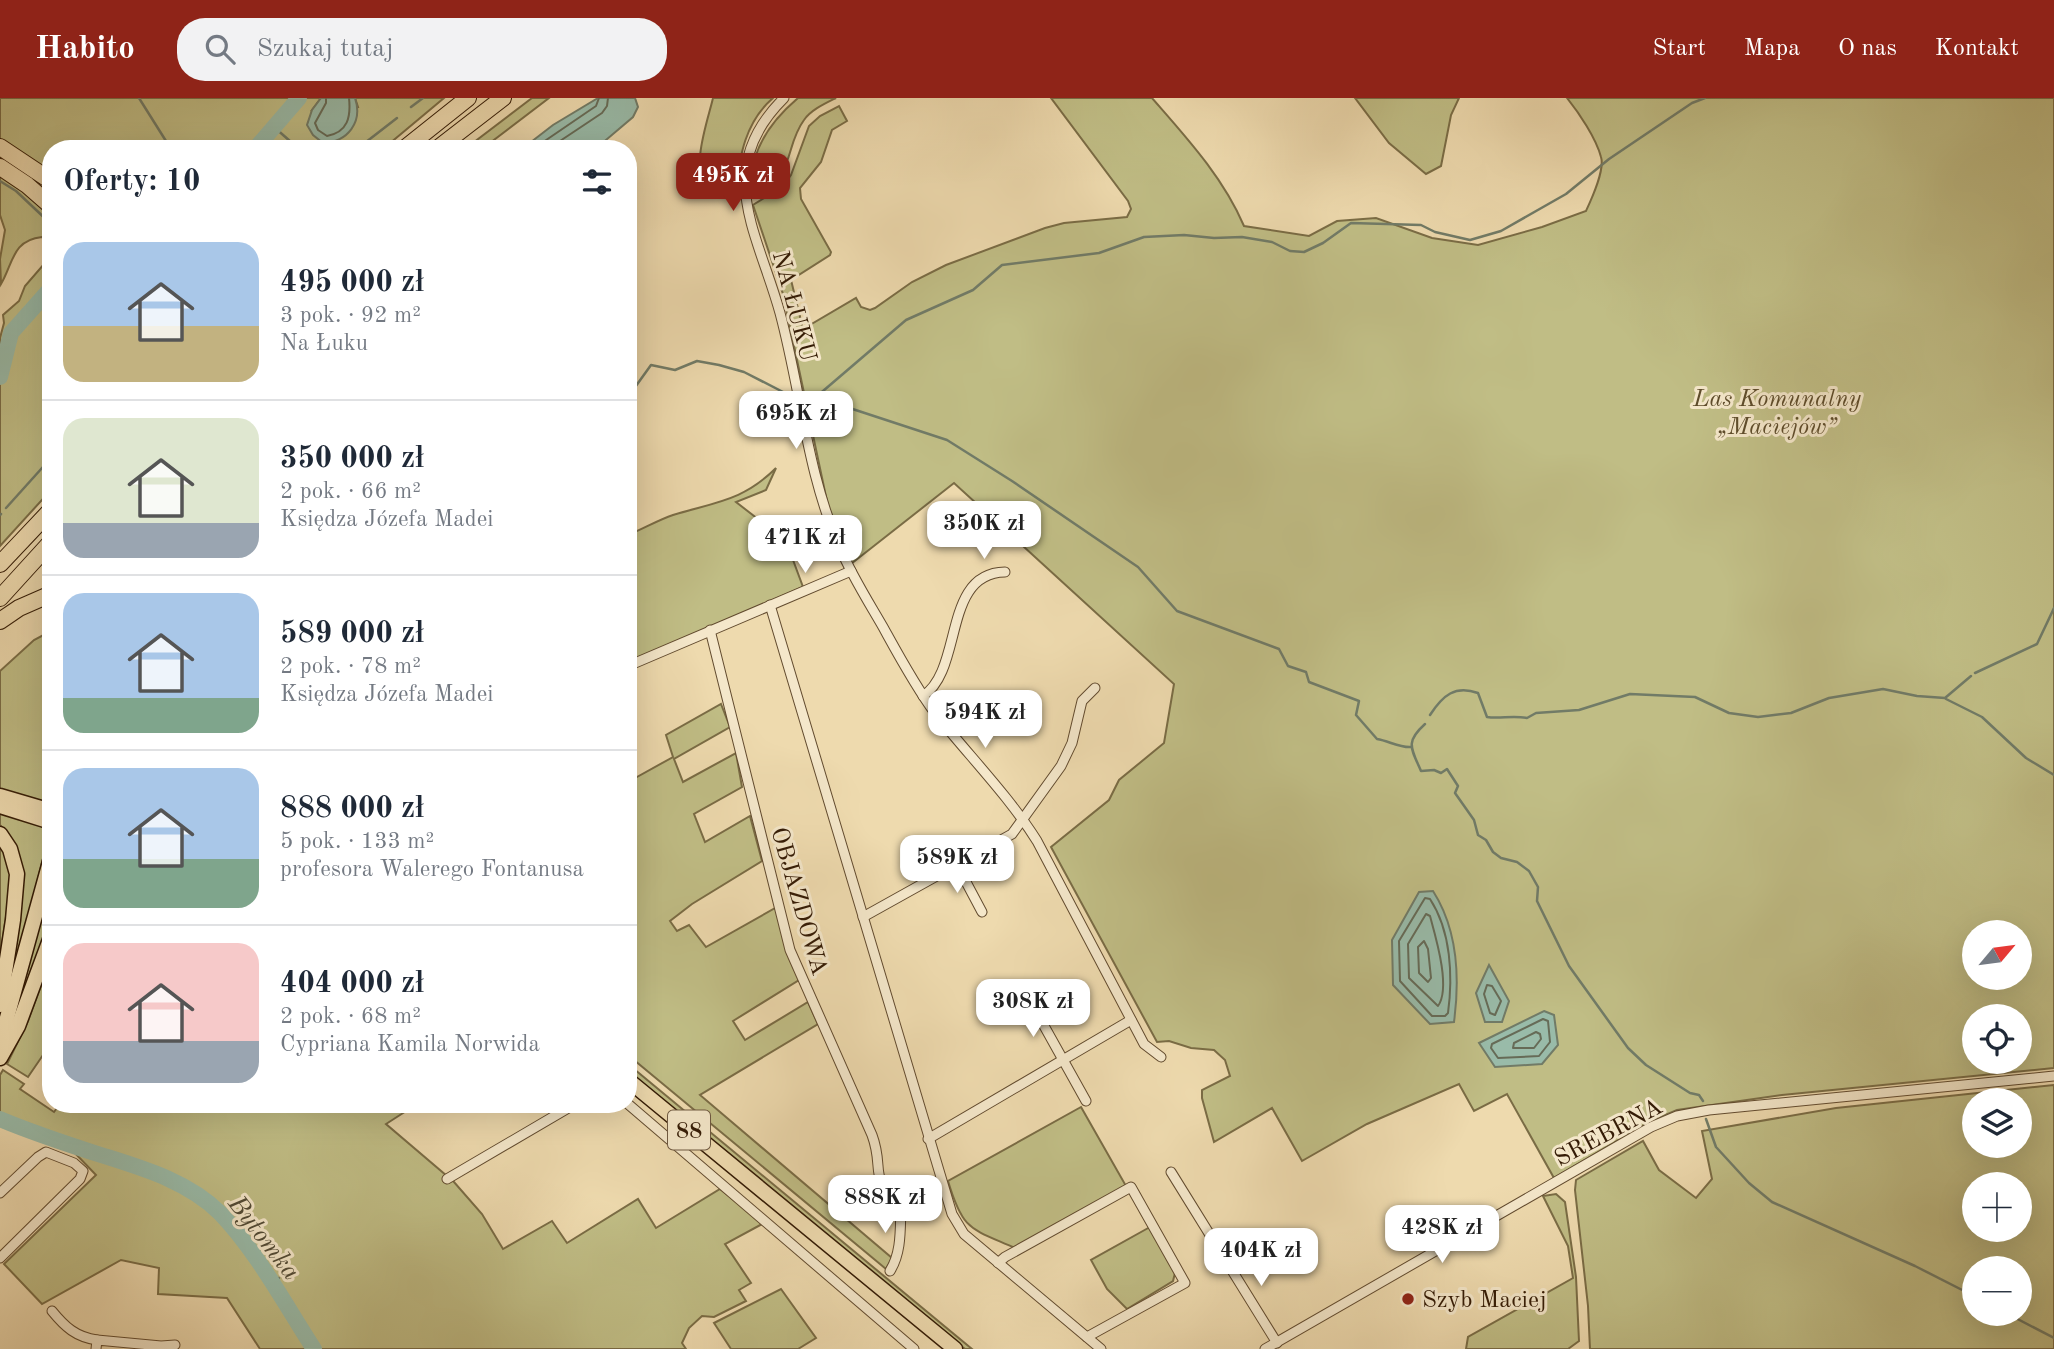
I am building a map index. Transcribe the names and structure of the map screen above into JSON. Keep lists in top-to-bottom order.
{
  "streets": {
    "main road": ["88"],
    "street": ["NA ŁUKU", "OBJAZDOWA", "SREBRNA"]
  },
  "water": ["Bytomka"],
  "parks": ["Las Komunalny „Maciejów”"],
  "places": ["Szyb Maciej"],
  "north": "top right",
  "page": {
    "header": "Habito",
    "search": "Szukaj tutaj",
    "nav": [
      "Start",
      "Mapa",
      "O nas",
      "Kontakt"
    ],
    "heading": "Oferty: 10",
    "price": [
      "495K zł",
      "695K zł",
      "350K zł",
      "471K zł",
      "594K zł",
      "589K zł",
      "308K zł",
      "888K zł",
      "428K zł",
      "404K zł"
    ],
    "list": [
      {
        "name": "495 000 zł",
        "note": "3 pok. · 92 m² · Na Łuku"
      },
      {
        "name": "350 000 zł",
        "note": "2 pok. · 66 m² · Księdza Józefa Madei"
      },
      {
        "name": "589 000 zł",
        "note": "2 pok. · 78 m² · Księdza Józefa Madei"
      },
      {
        "name": "888 000 zł",
        "note": "5 pok. · 133 m² · profesora Walerego Fontanusa"
      },
      {
        "name": "404 000 zł",
        "note": "2 pok. · 68 m² · Cypriana Kamila Norwida"
      }
    ],
    "map_buttons": ["+", "−"]
  }
}
